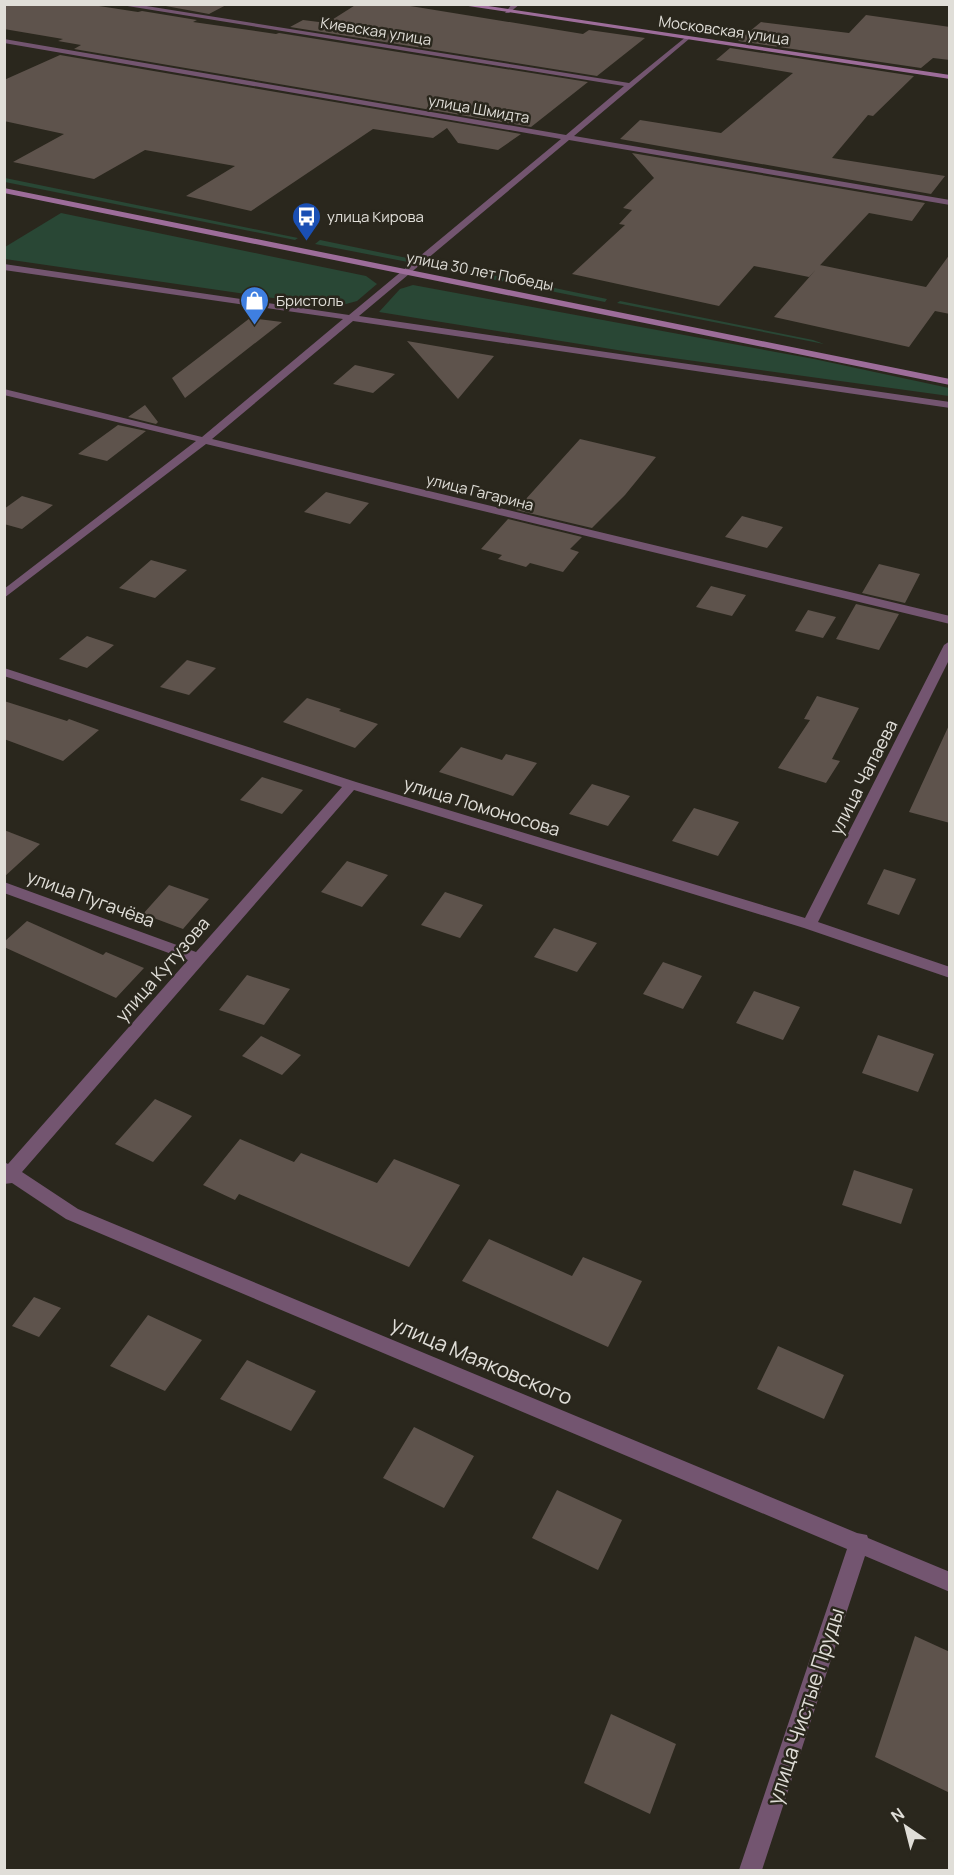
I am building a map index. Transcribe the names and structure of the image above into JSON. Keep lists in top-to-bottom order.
{
  "streets": {
    "street": [
      "Московская улица",
      "Киевская улица",
      "улица Шмидта",
      "улица 30 лет Победы",
      "улица Гагарина",
      "улица Чапаева",
      "улица Ломоносова",
      "улица Пугачёва",
      "улица Кутузова",
      "улица Маяковского",
      "улица Чистые Пруды"
    ]
  },
  "crossings": [
    ["улица Чапаева", "улица Ломоносова"],
    ["улица Ломоносова", "улица Кутузова"],
    ["улица Пугачёва", "улица Кутузова"],
    ["улица Кутузова", "улица Маяковского"],
    ["улица Маяковского", "улица Чистые Пруды"]
  ],
  "places": {
    "bus stop": ["улица Кирова"],
    "shop": ["Бристоль"]
  },
  "north": "top left"
}
